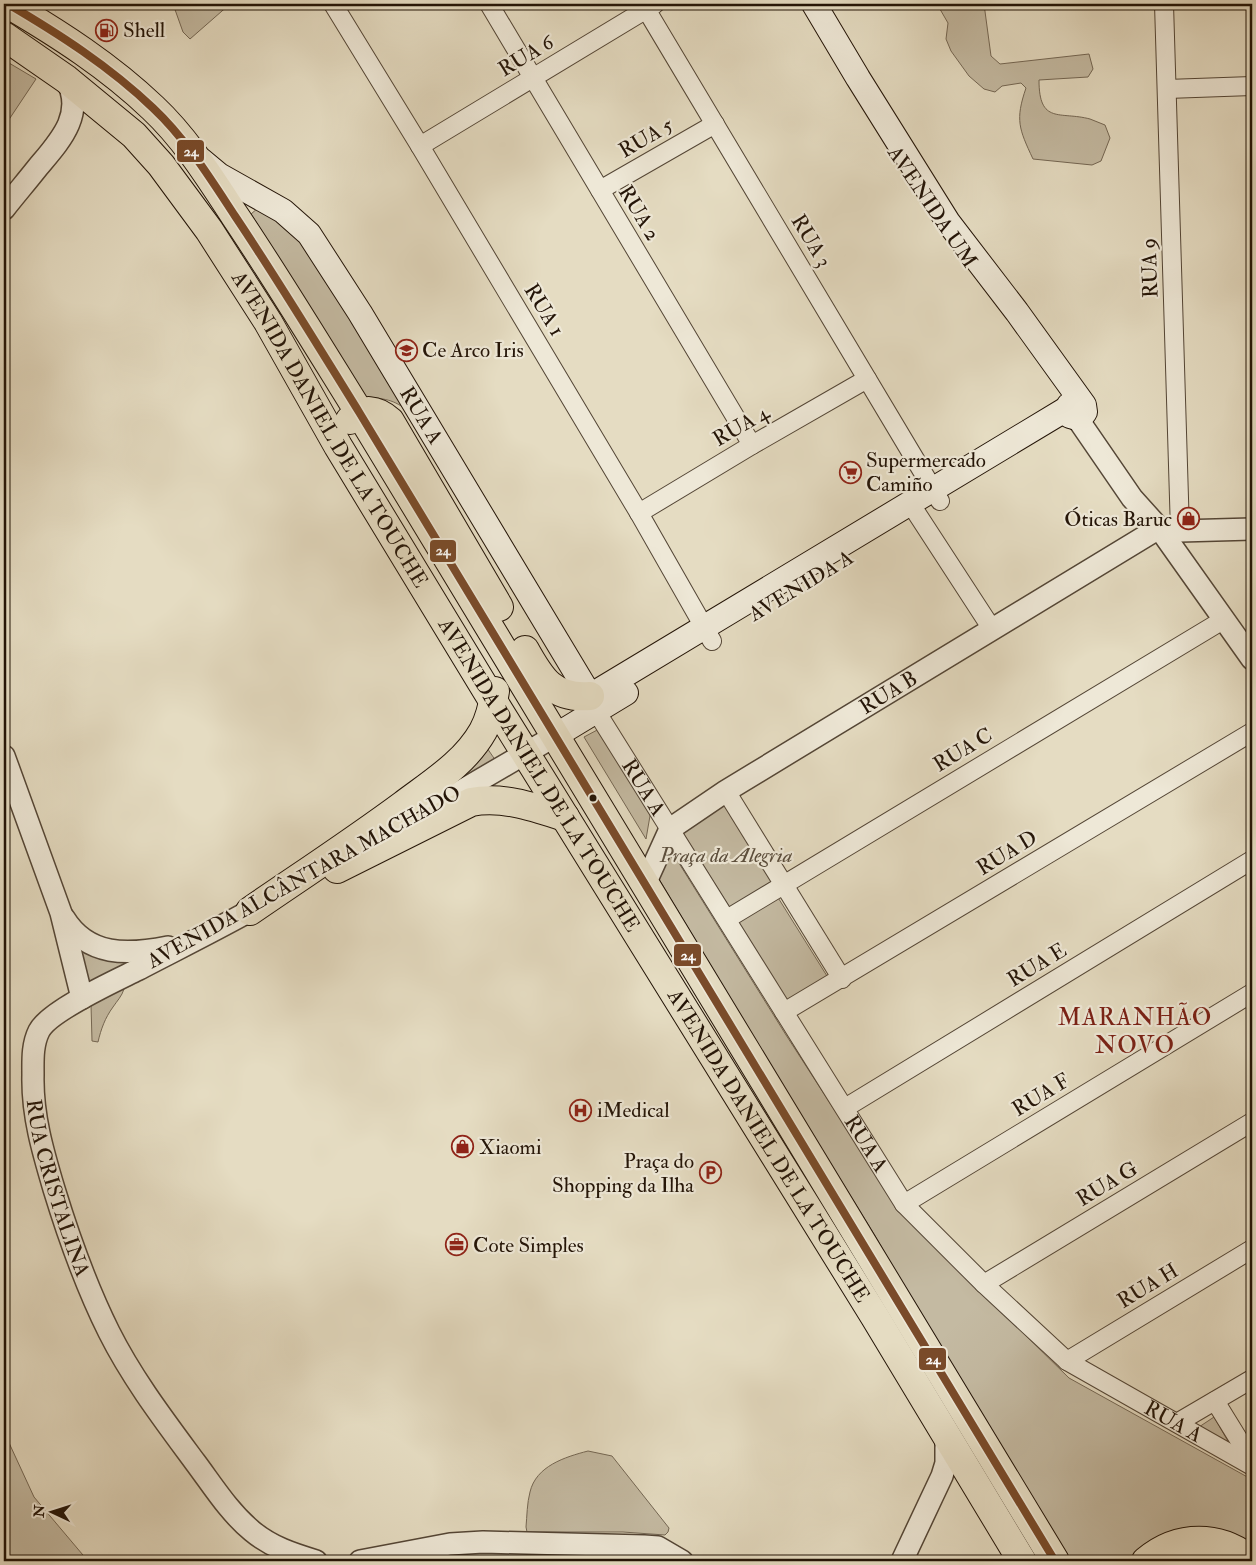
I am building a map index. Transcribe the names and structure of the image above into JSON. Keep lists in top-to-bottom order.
{
  "streets": {
    "main road": [
      "AVENIDA UM",
      "RUA A",
      "AVENIDA DANIEL DE LA TOUCHE",
      "AVENIDA A"
    ],
    "street": [
      "RUA 6",
      "RUA 5",
      "RUA 2",
      "RUA 3",
      "RUA 9",
      "RUA 1",
      "RUA 4",
      "RUA B",
      "RUA C",
      "RUA D",
      "AVENIDA ALCÂNTARA MACHADO",
      "RUA E",
      "RUA F",
      "RUA G",
      "RUA CRISTALINA",
      "RUA H"
    ]
  },
  "crossings": [
    ["RUA 6", "RUA 2"],
    ["RUA 6", "RUA 3"],
    ["RUA 6", "RUA 1"],
    ["RUA 5", "RUA 2"],
    ["RUA 5", "RUA 3"],
    ["AVENIDA UM", "AVENIDA A"],
    ["RUA 2", "RUA 4"],
    ["RUA 3", "RUA 4"],
    ["RUA 3", "AVENIDA A"],
    ["RUA 1", "RUA 4"],
    ["RUA 1", "AVENIDA A"],
    ["RUA A", "AVENIDA DANIEL DE LA TOUCHE"],
    ["RUA A", "AVENIDA A"],
    ["RUA A", "RUA B"],
    ["RUA A", "RUA C"],
    ["RUA A", "RUA D"],
    ["RUA A", "RUA E"],
    ["RUA A", "RUA F"],
    ["RUA A", "RUA G"],
    ["RUA A", "RUA H"],
    ["AVENIDA DANIEL DE LA TOUCHE", "AVENIDA A"],
    ["AVENIDA DANIEL DE LA TOUCHE", "AVENIDA ALCÂNTARA MACHADO"],
    ["AVENIDA A", "AVENIDA ALCÂNTARA MACHADO"],
    ["AVENIDA ALCÂNTARA MACHADO", "RUA CRISTALINA"]
  ],
  "districts": ["MARANHÃO NOVO"],
  "parks": ["Praça da Alegria"],
  "places": {
    "fuel station": ["Shell"],
    "school or university": ["Ce Arco Iris"],
    "supermarket": ["Supermercado Camiño"],
    "shop": ["Óticas Baruc", "Xiaomi"],
    "hospital": ["iMedical"],
    "parking": ["Praça do Shopping da Ilha"],
    "office": ["Cote Simples"]
  },
  "lines": ["transit line 24"],
  "north": "left"
}
